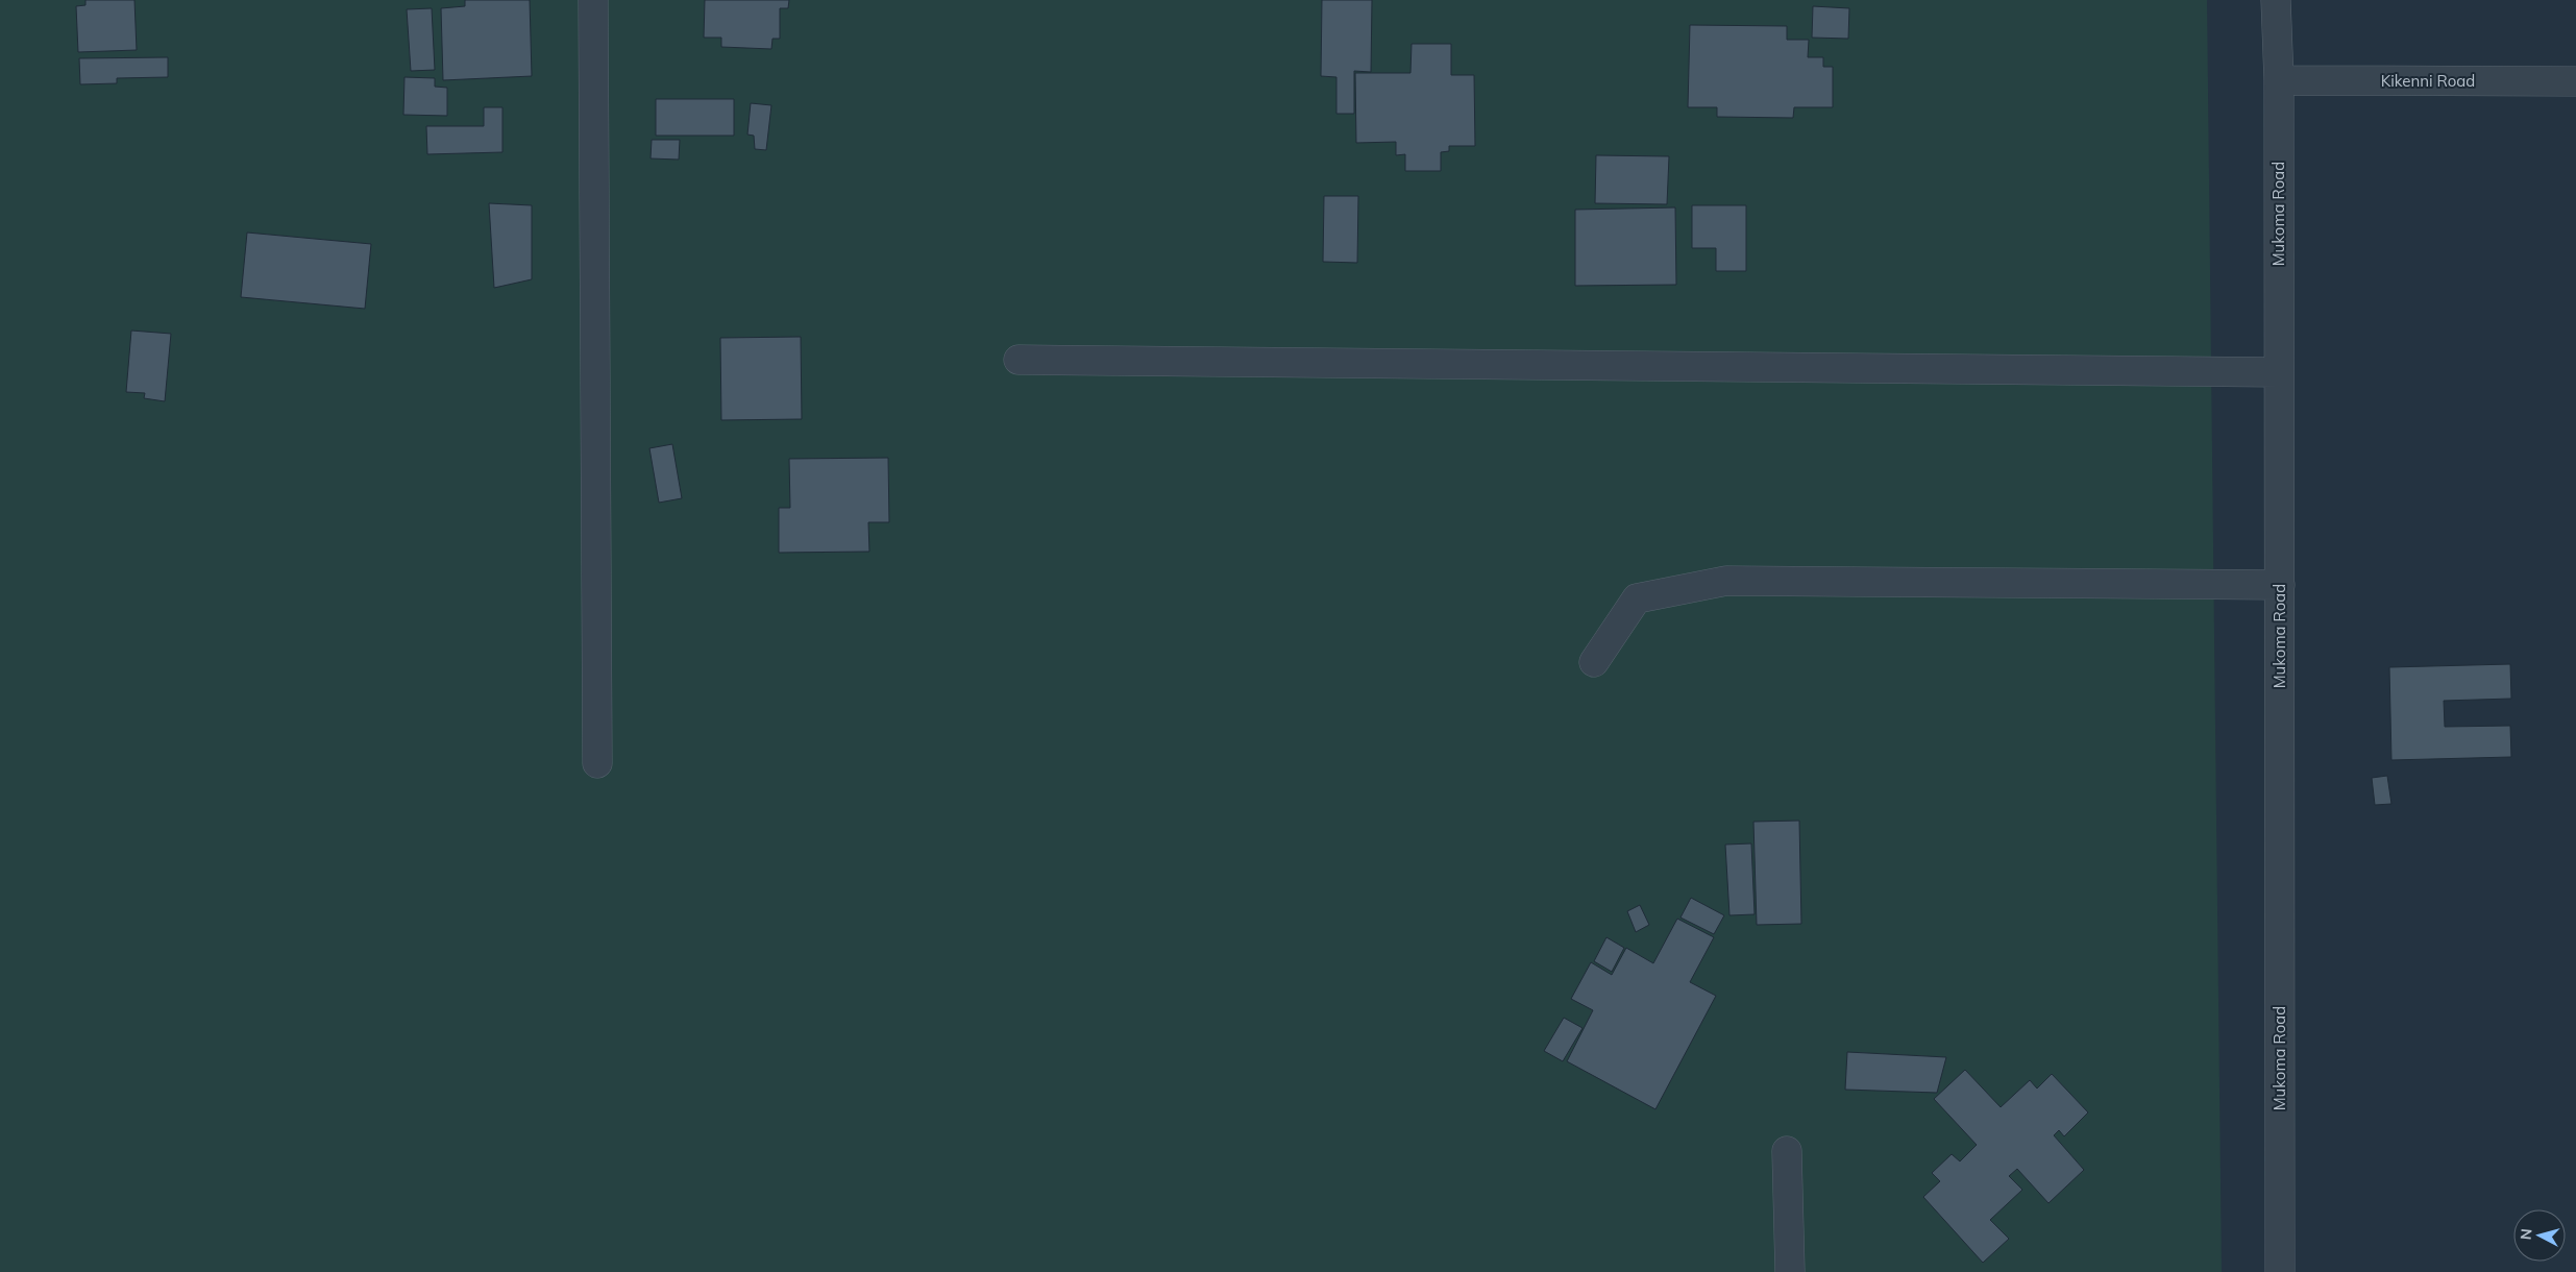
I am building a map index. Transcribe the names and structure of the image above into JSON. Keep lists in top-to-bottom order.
{
  "streets": {
    "street": ["Kikenni Road", "Mukoma Road"]
  },
  "crossings": [
    ["Kikenni Road", "Mukoma Road"]
  ],
  "north": "left"
}
